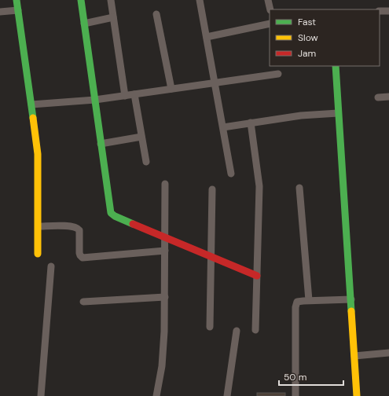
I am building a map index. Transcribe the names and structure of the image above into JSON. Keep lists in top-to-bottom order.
{
  "legend": ["Fast", "Slow", "Jam"],
  "scale_bar": "50 m"
}
